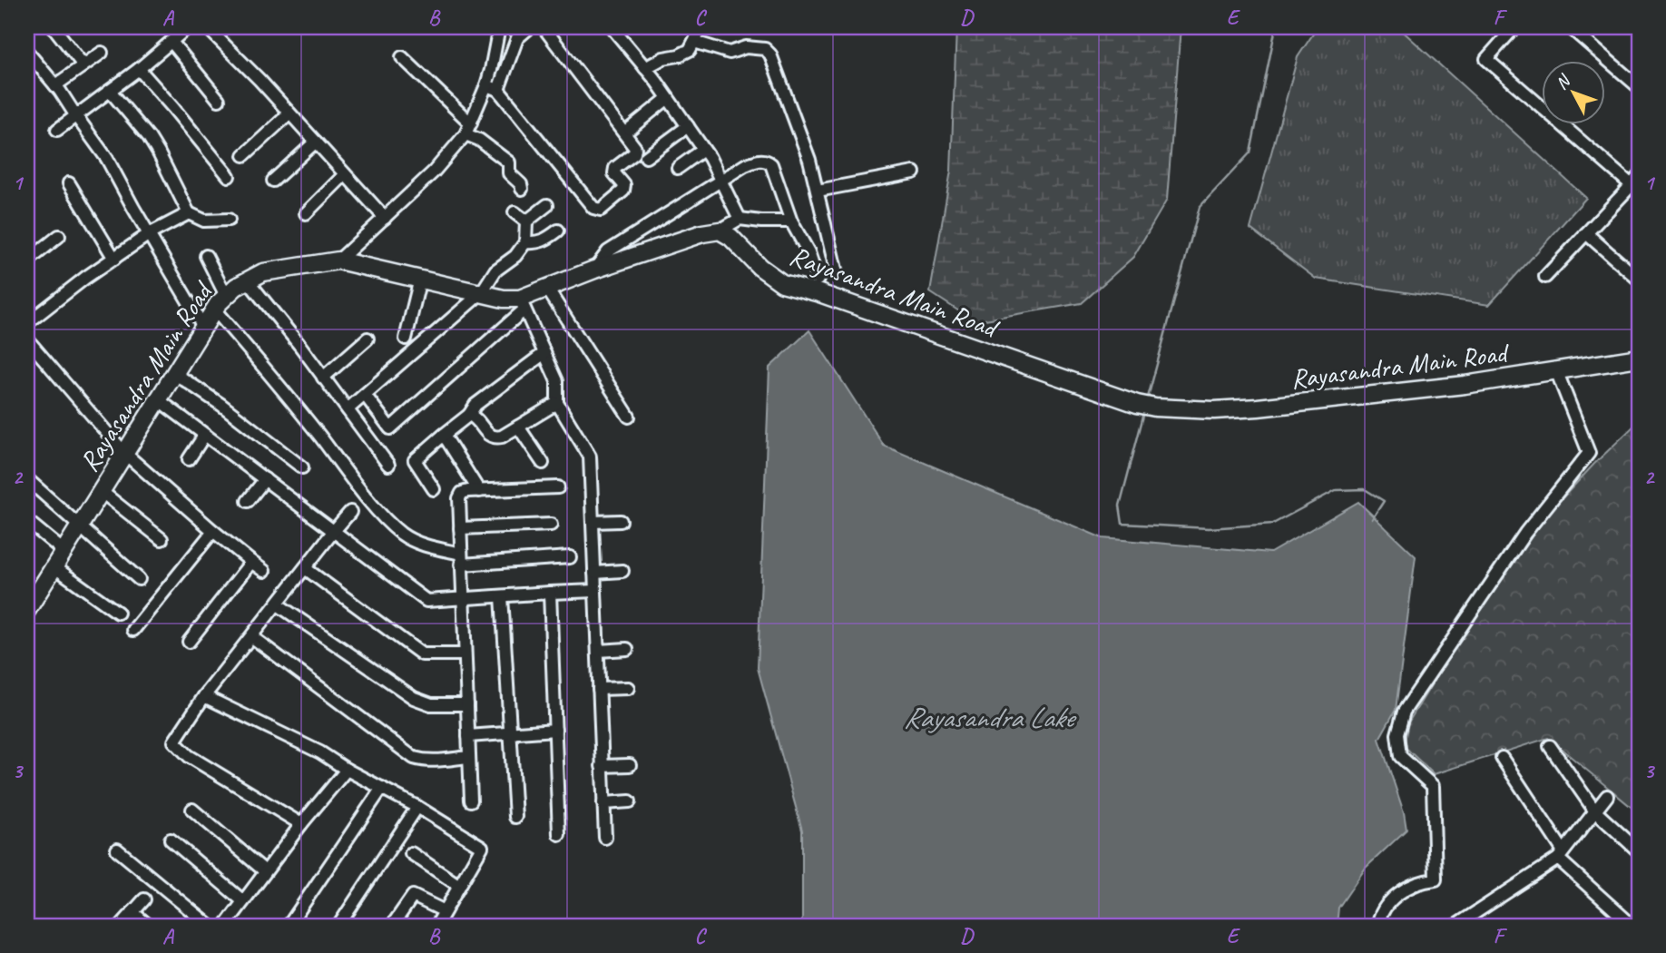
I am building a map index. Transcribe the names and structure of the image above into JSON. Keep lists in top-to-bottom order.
{
  "streets": {
    "street": ["Rayasandra Main Road"]
  },
  "water": ["Rayasandra Lake"],
  "north": "top left",
  "grid": {
    "columns": [
      "A",
      "B",
      "C",
      "D",
      "E",
      "F"
    ],
    "rows": ["1", "2", "3"]
  }
}
